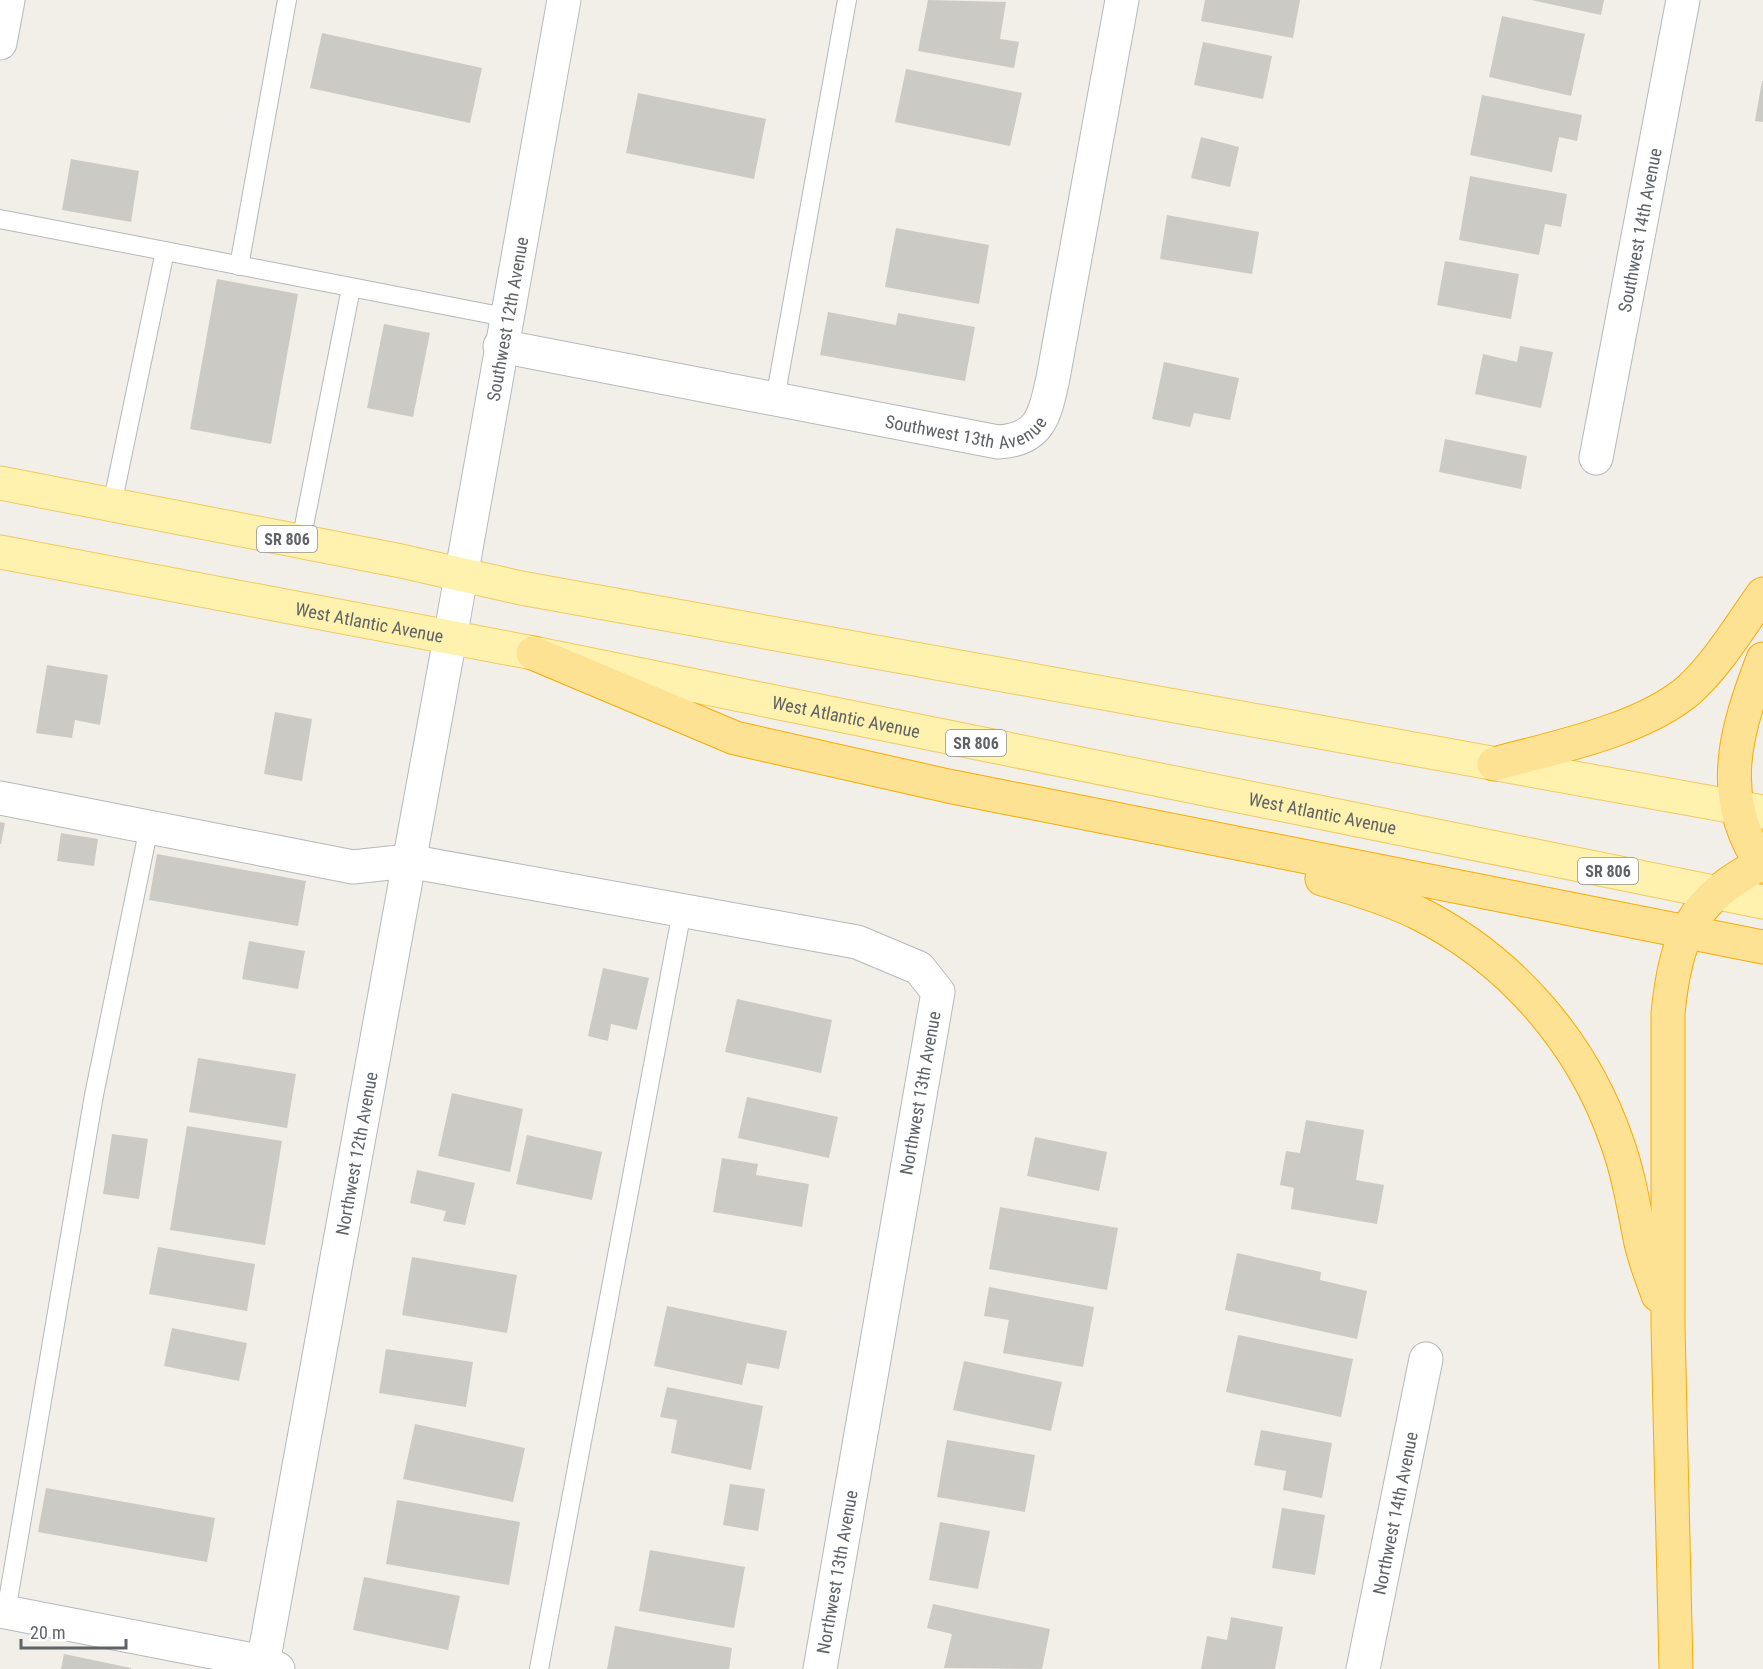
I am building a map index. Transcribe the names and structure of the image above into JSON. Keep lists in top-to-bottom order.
{
  "streets": {
    "main road": ["SR 806", "West Atlantic Avenue"],
    "street": [
      "Southwest 14th Avenue",
      "Southwest 12th Avenue",
      "Southwest 13th Avenue",
      "Northwest 13th Avenue",
      "Northwest 12th Avenue",
      "Northwest 14th Avenue"
    ]
  },
  "crossings": [
    ["Southwest 12th Avenue", "Southwest 13th Avenue"],
    ["Southwest 12th Avenue", "SR 806"],
    ["Southwest 12th Avenue", "West Atlantic Avenue"],
    ["Southwest 12th Avenue", "Northwest 12th Avenue"],
    ["West Atlantic Avenue", "Northwest 12th Avenue"],
    ["Northwest 13th Avenue", "Northwest 12th Avenue"]
  ],
  "scale_bar": "20 m"
}
